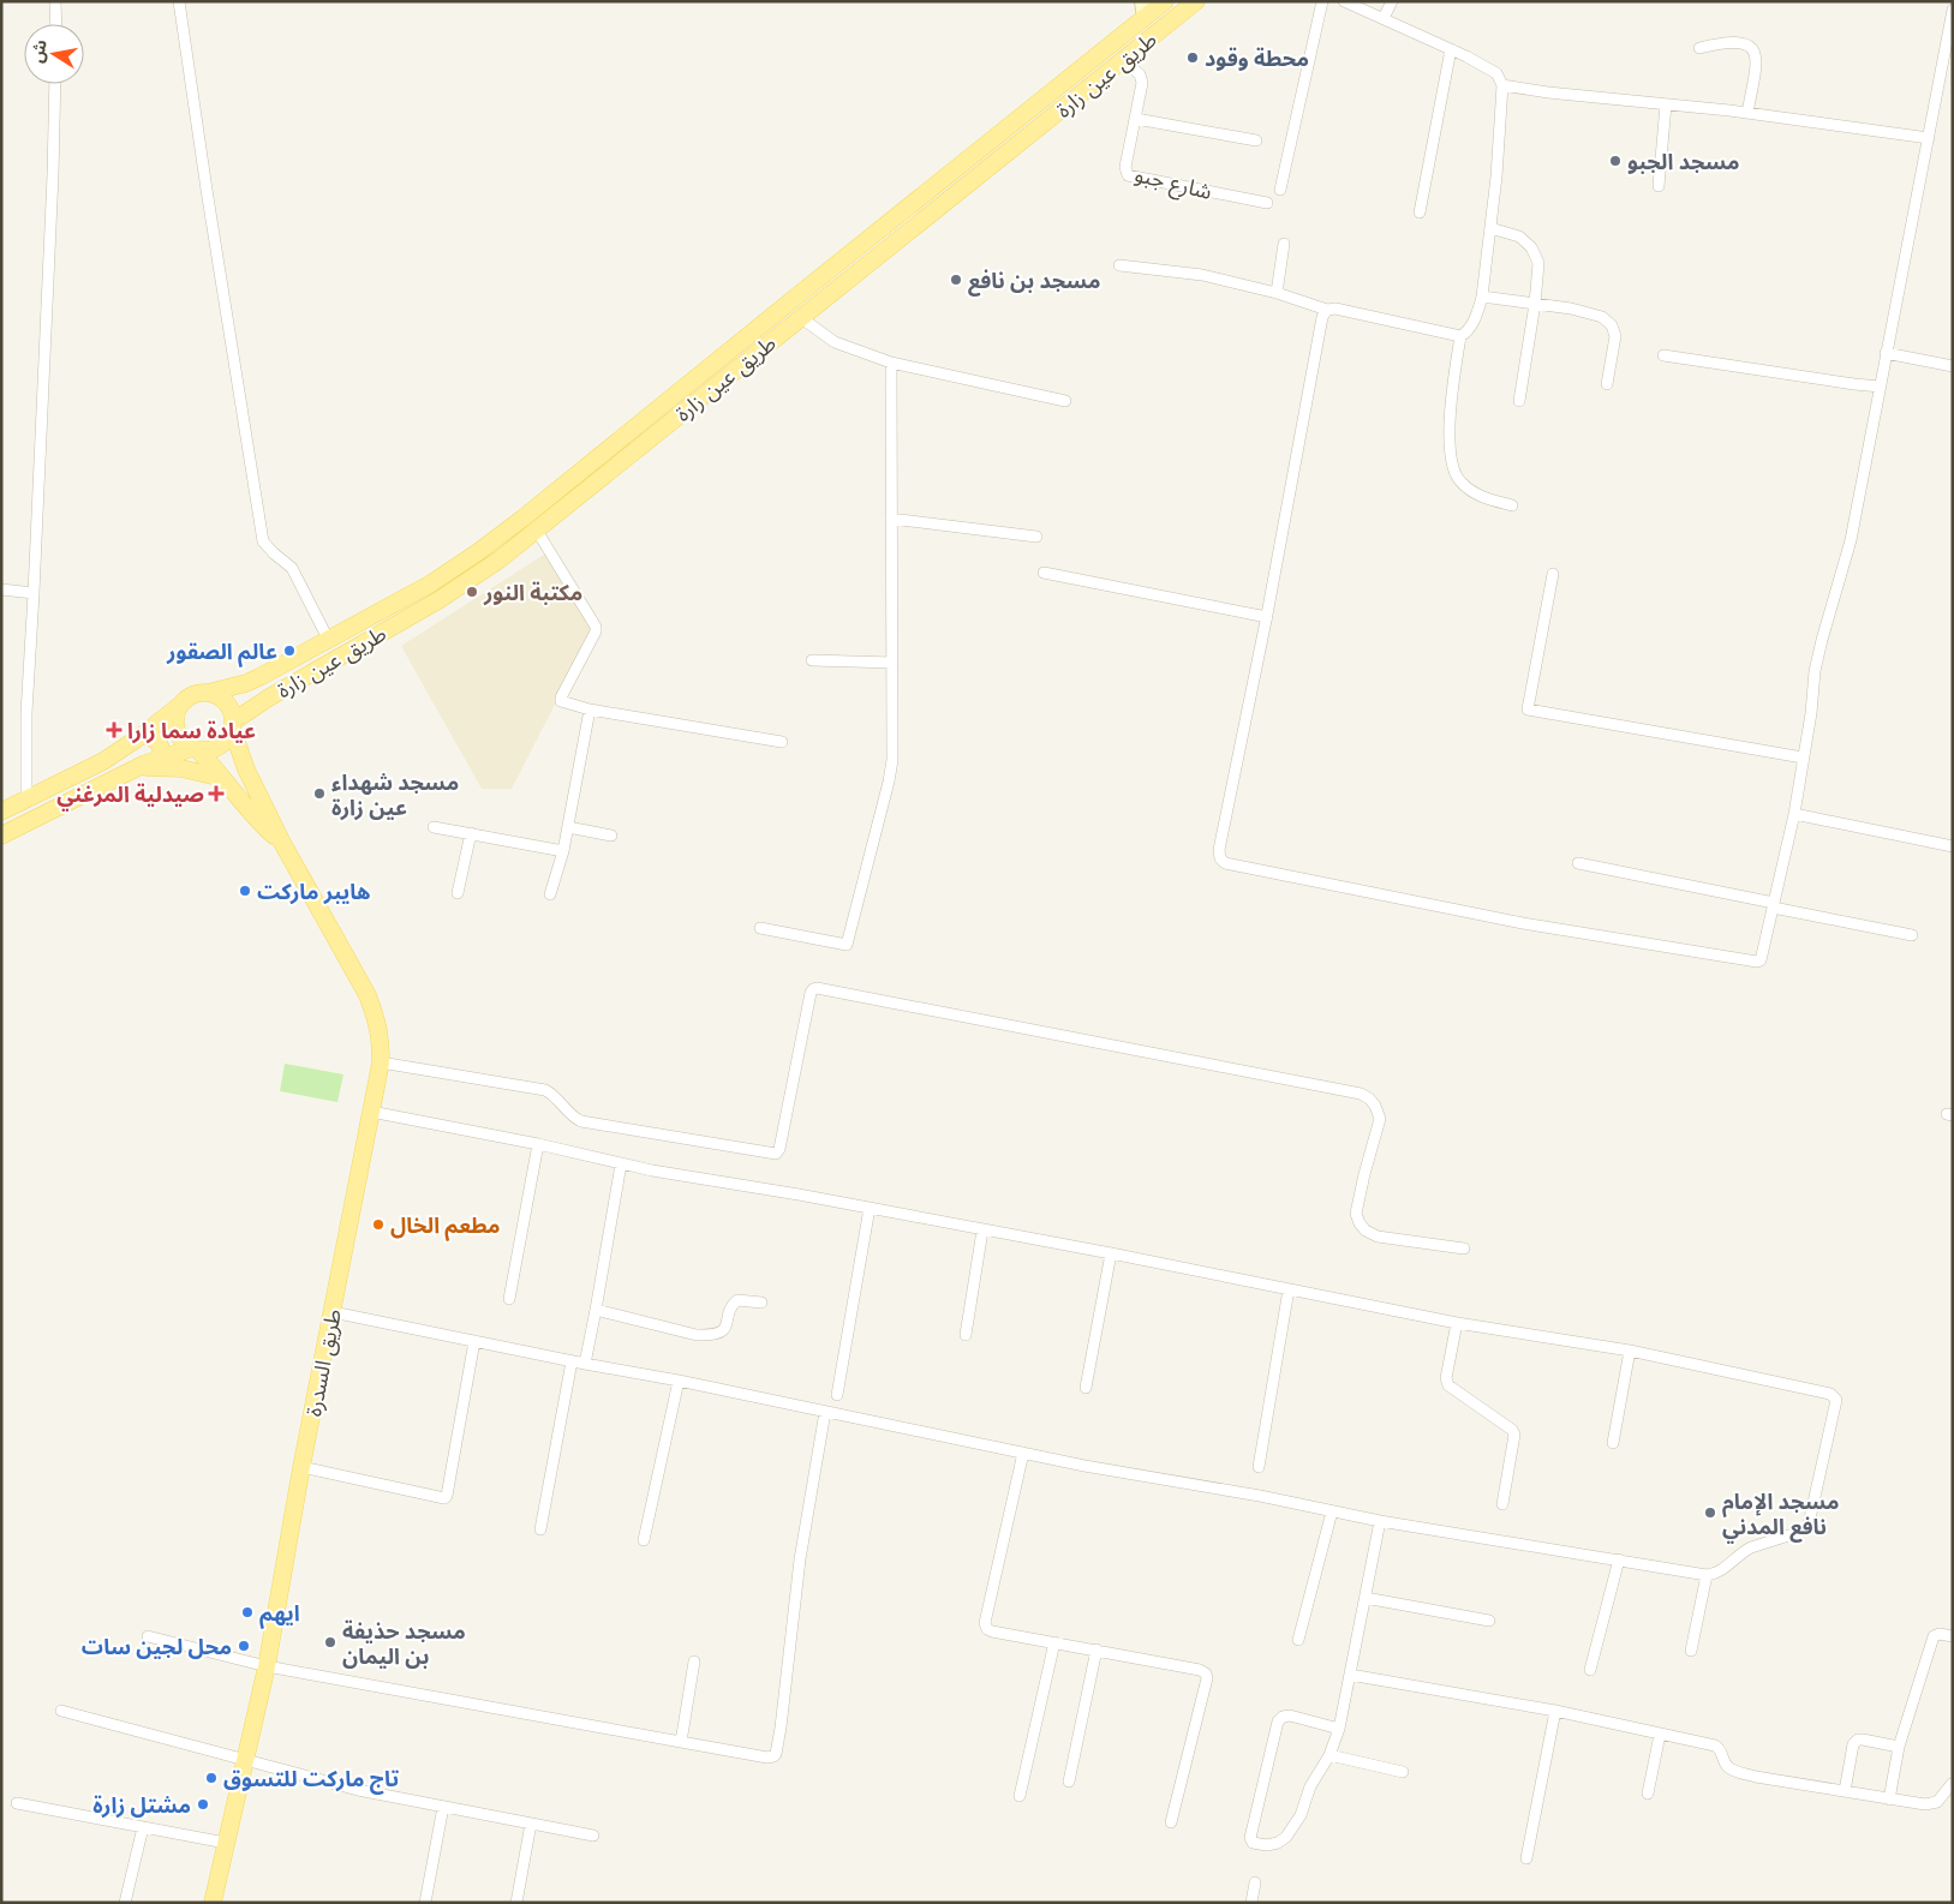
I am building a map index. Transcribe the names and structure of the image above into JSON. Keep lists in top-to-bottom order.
{
  "streets": {
    "main road": ["طريق عين زارة", "طريق السدرة"],
    "street": ["شارع جبو"]
  },
  "crossings": [
    ["طريق عين زارة", "شارع جبو"]
  ],
  "places": {
    "other": [
      "محطة وقود",
      "مسجد الجبو",
      "مسجد بن نافع",
      "مكتبة النور",
      "عالم الصقور",
      "مسجد شهداء عين زارة",
      "هايبر ماركت",
      "مطعم الخال",
      "مسجد الإمام نافع المدني",
      "ايهم",
      "مسجد حذيفة بن اليمان",
      "محل لجين سات",
      "تاج ماركت للتسوق",
      "مشتل زارة"
    ],
    "health": ["عيادة سما زارا", "صيدلية المرغني"]
  },
  "north": "left"
}
